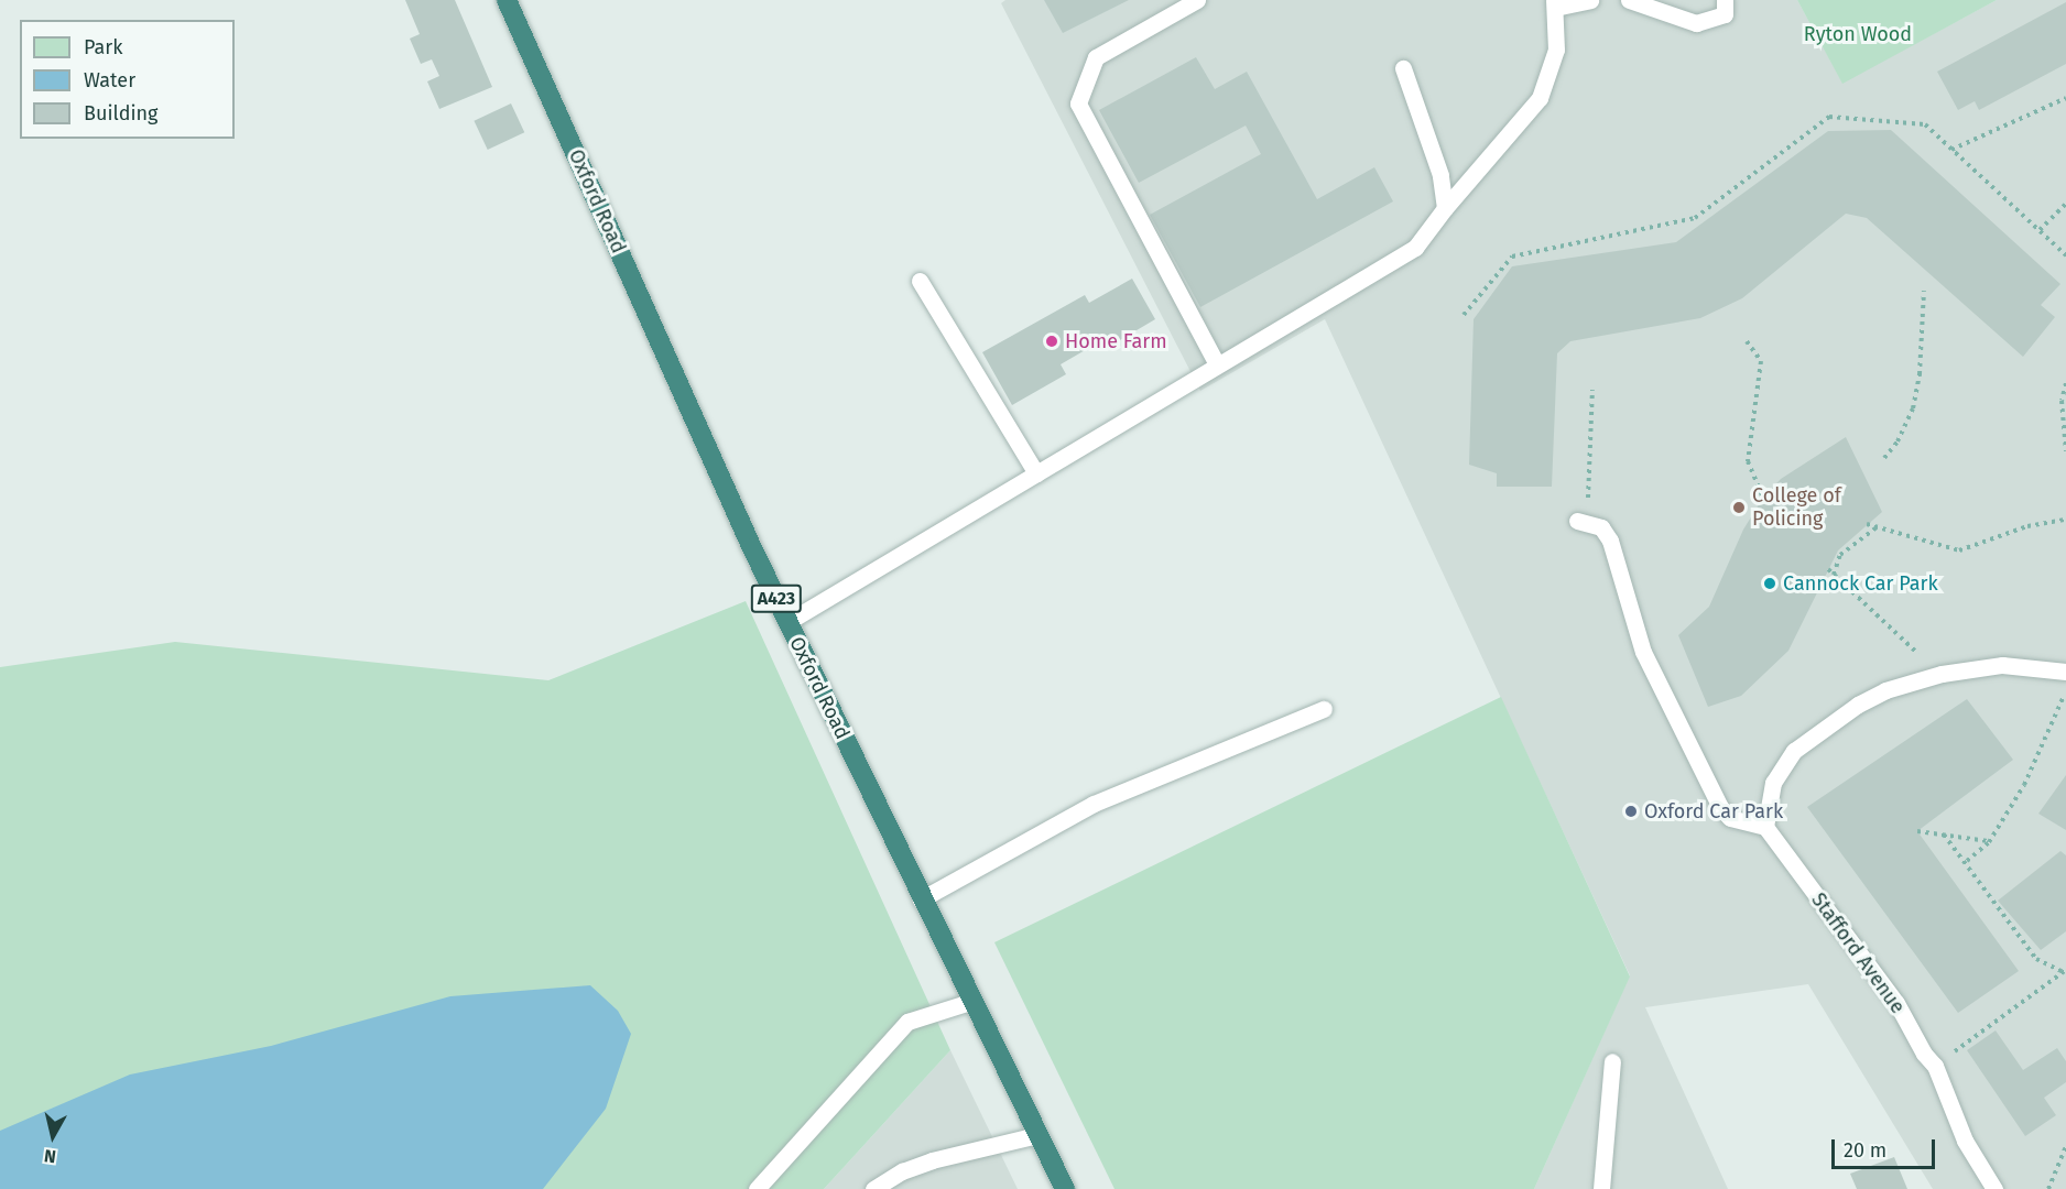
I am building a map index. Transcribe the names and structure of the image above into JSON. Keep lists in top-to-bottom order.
{
  "streets": {
    "highway": ["Oxford Road", "A423"],
    "lane": ["Stafford Avenue"]
  },
  "parks": ["Ryton Wood"],
  "places": [
    "Home Farm",
    "College of Policing",
    "Cannock Car Park",
    "Oxford Car Park"
  ],
  "legend": ["Park", "Water", "Building"],
  "scale_bar": "20 m",
  "north": "bottom"
}
